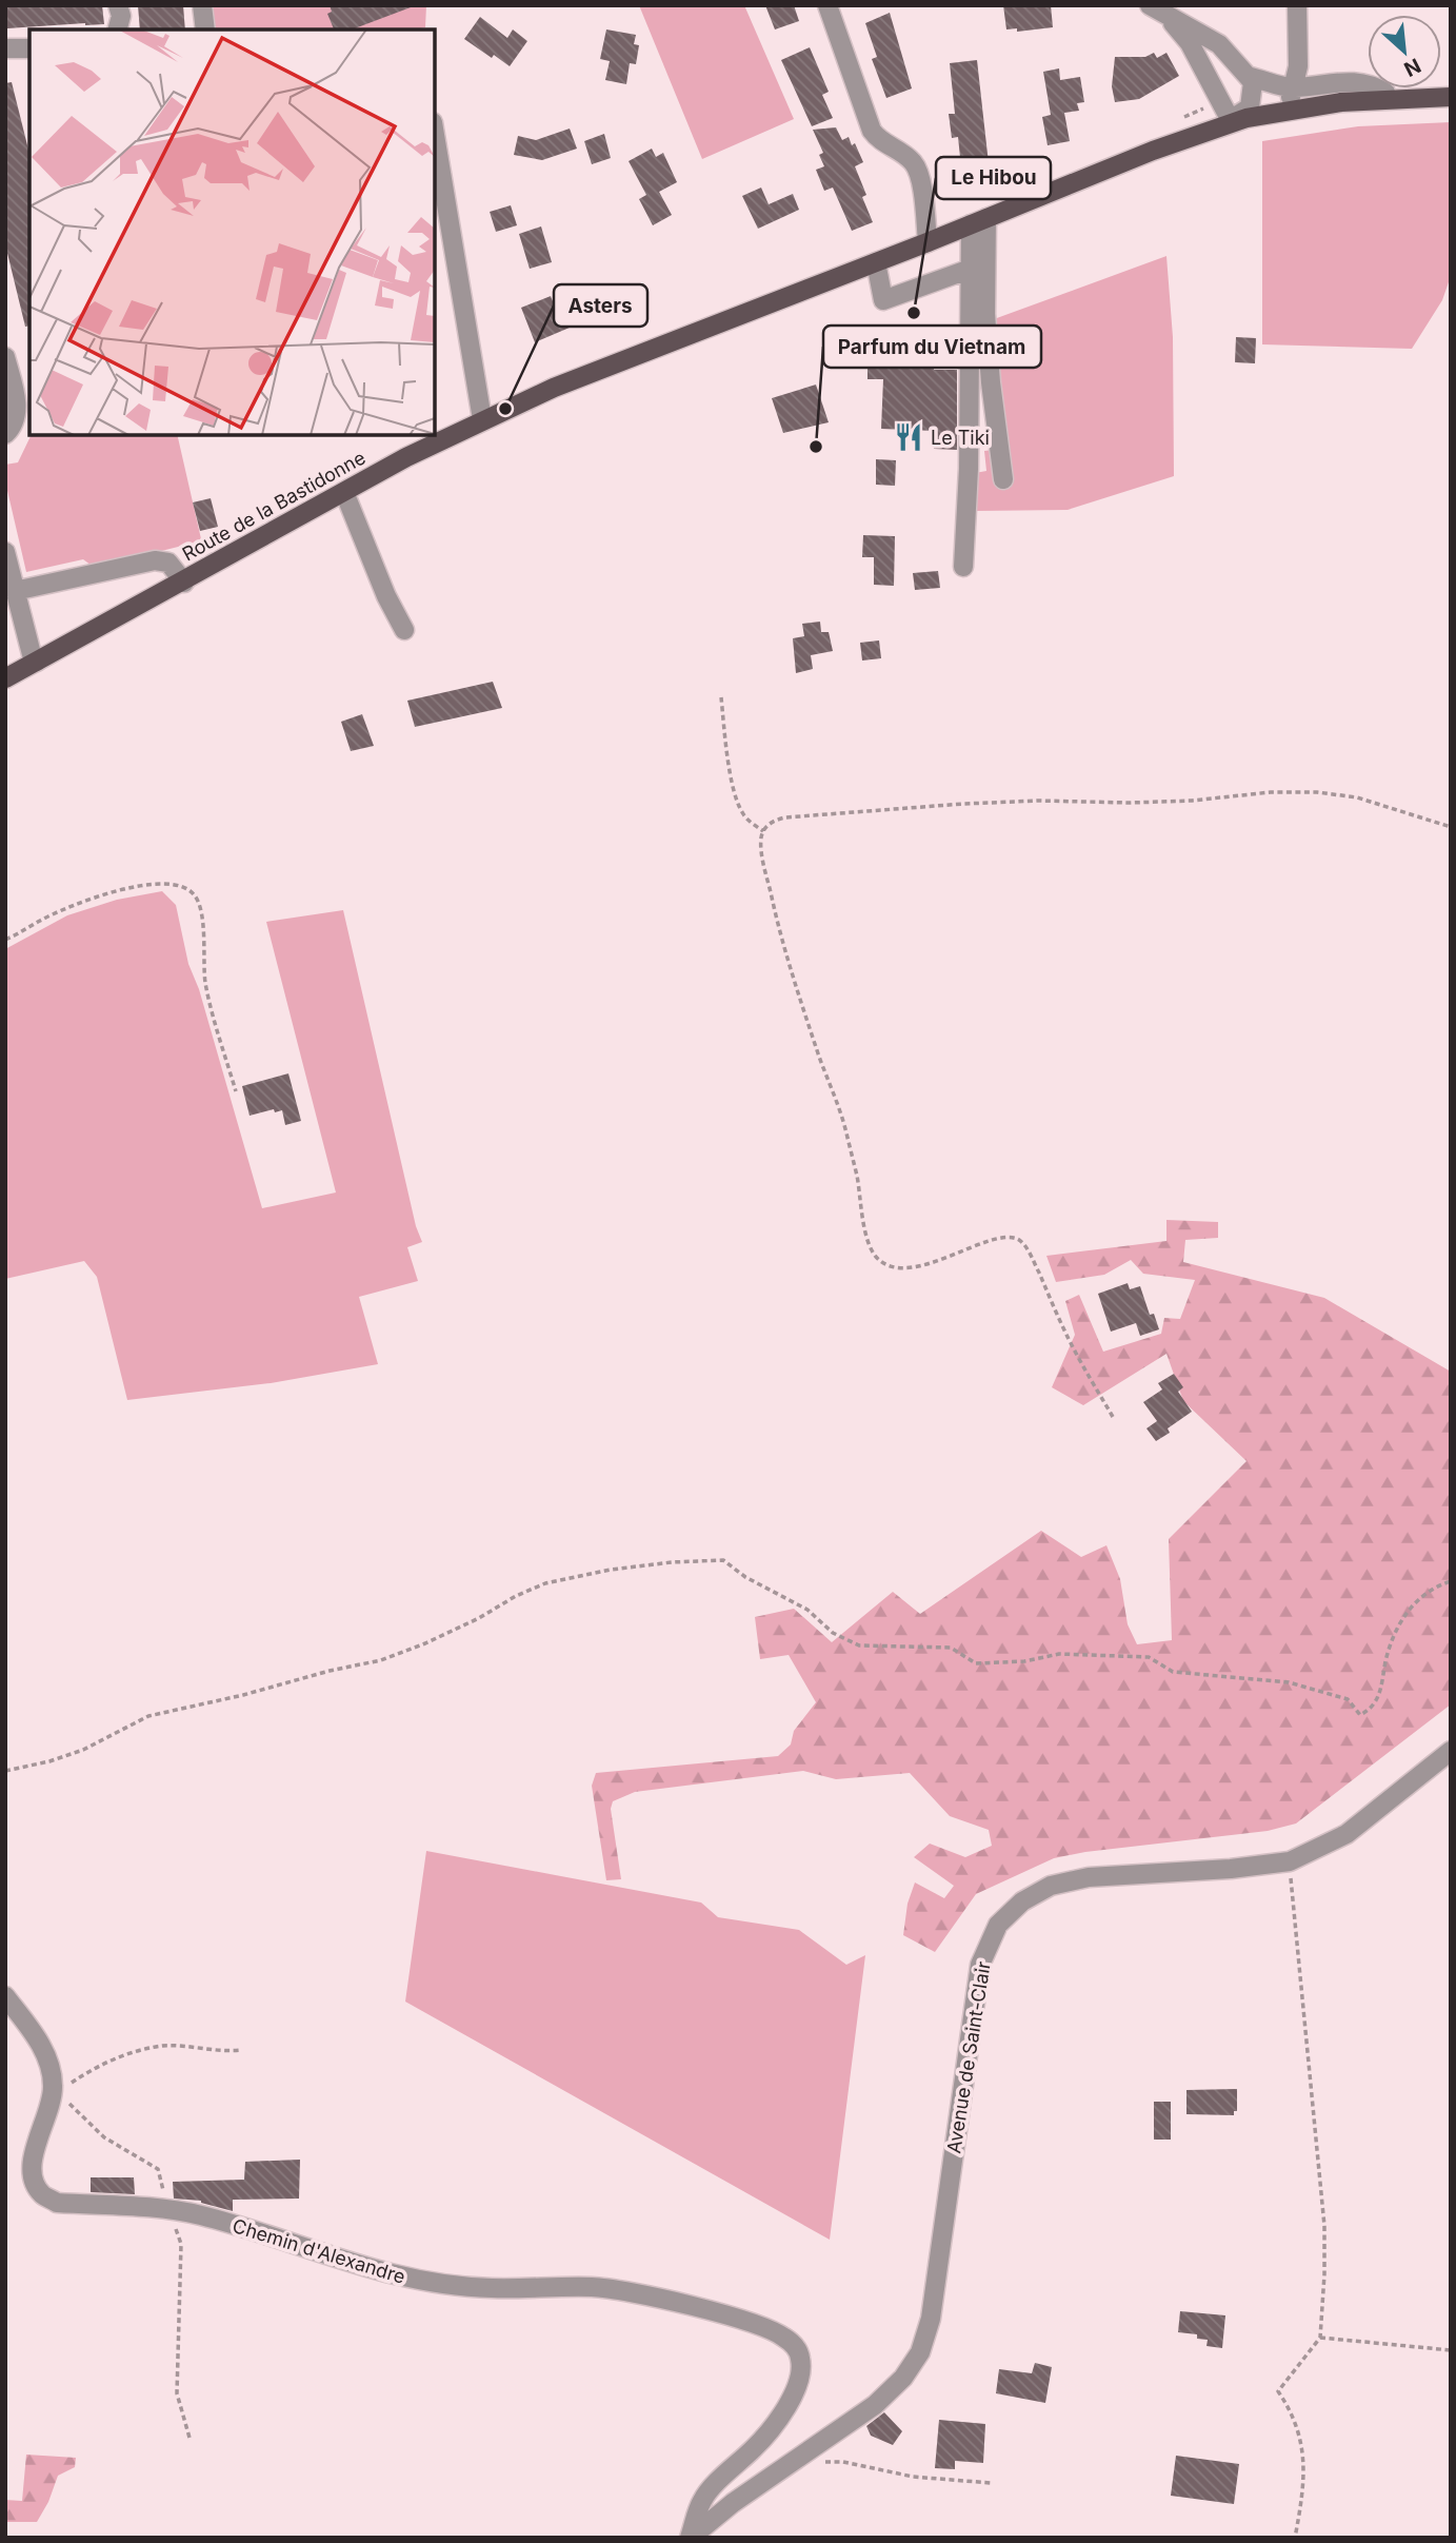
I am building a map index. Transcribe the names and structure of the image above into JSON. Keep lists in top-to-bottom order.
{
  "streets": {
    "main road": ["Route de la Bastidonne"],
    "street": ["Avenue de Saint-Clair", "Chemin d'Alexandre"]
  },
  "crossings": [
    ["Avenue de Saint-Clair", "Chemin d'Alexandre"]
  ],
  "places": {
    "other": ["Le Hibou", "Asters", "Parfum du Vietnam"],
    "restaurant": ["Le Tiki"]
  },
  "north": "bottom right"
}
